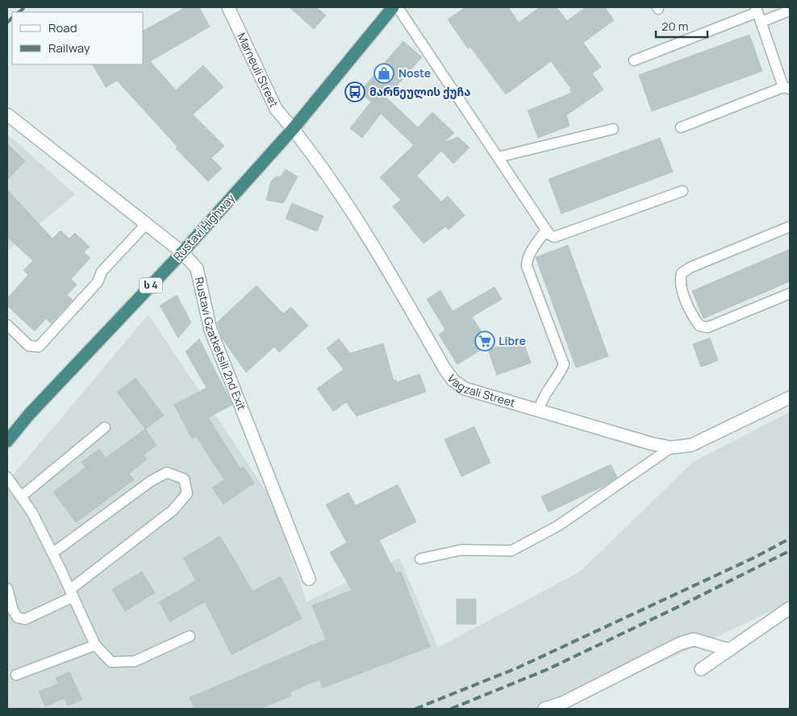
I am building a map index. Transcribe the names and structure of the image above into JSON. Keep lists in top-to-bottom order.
{
  "streets": {
    "highway": ["Rustavi Highway", "ს 4"],
    "street": ["Marneuli Street", "Rustavi Gzatketsili 2nd Exit", "Vagzali Street"]
  },
  "crossings": [
    ["Marneuli Street", "Rustavi Highway"],
    ["Marneuli Street", "Vagzali Street"],
    ["Rustavi Highway", "Rustavi Gzatketsili 2nd Exit"],
    ["Rustavi Highway", "Vagzali Street"]
  ],
  "places": {
    "shop": ["Noste"],
    "bus stop": ["მარნეულის ქუჩა"],
    "supermarket": ["Libre"]
  },
  "legend": ["Road", "Railway"],
  "scale_bar": "20 m"
}
